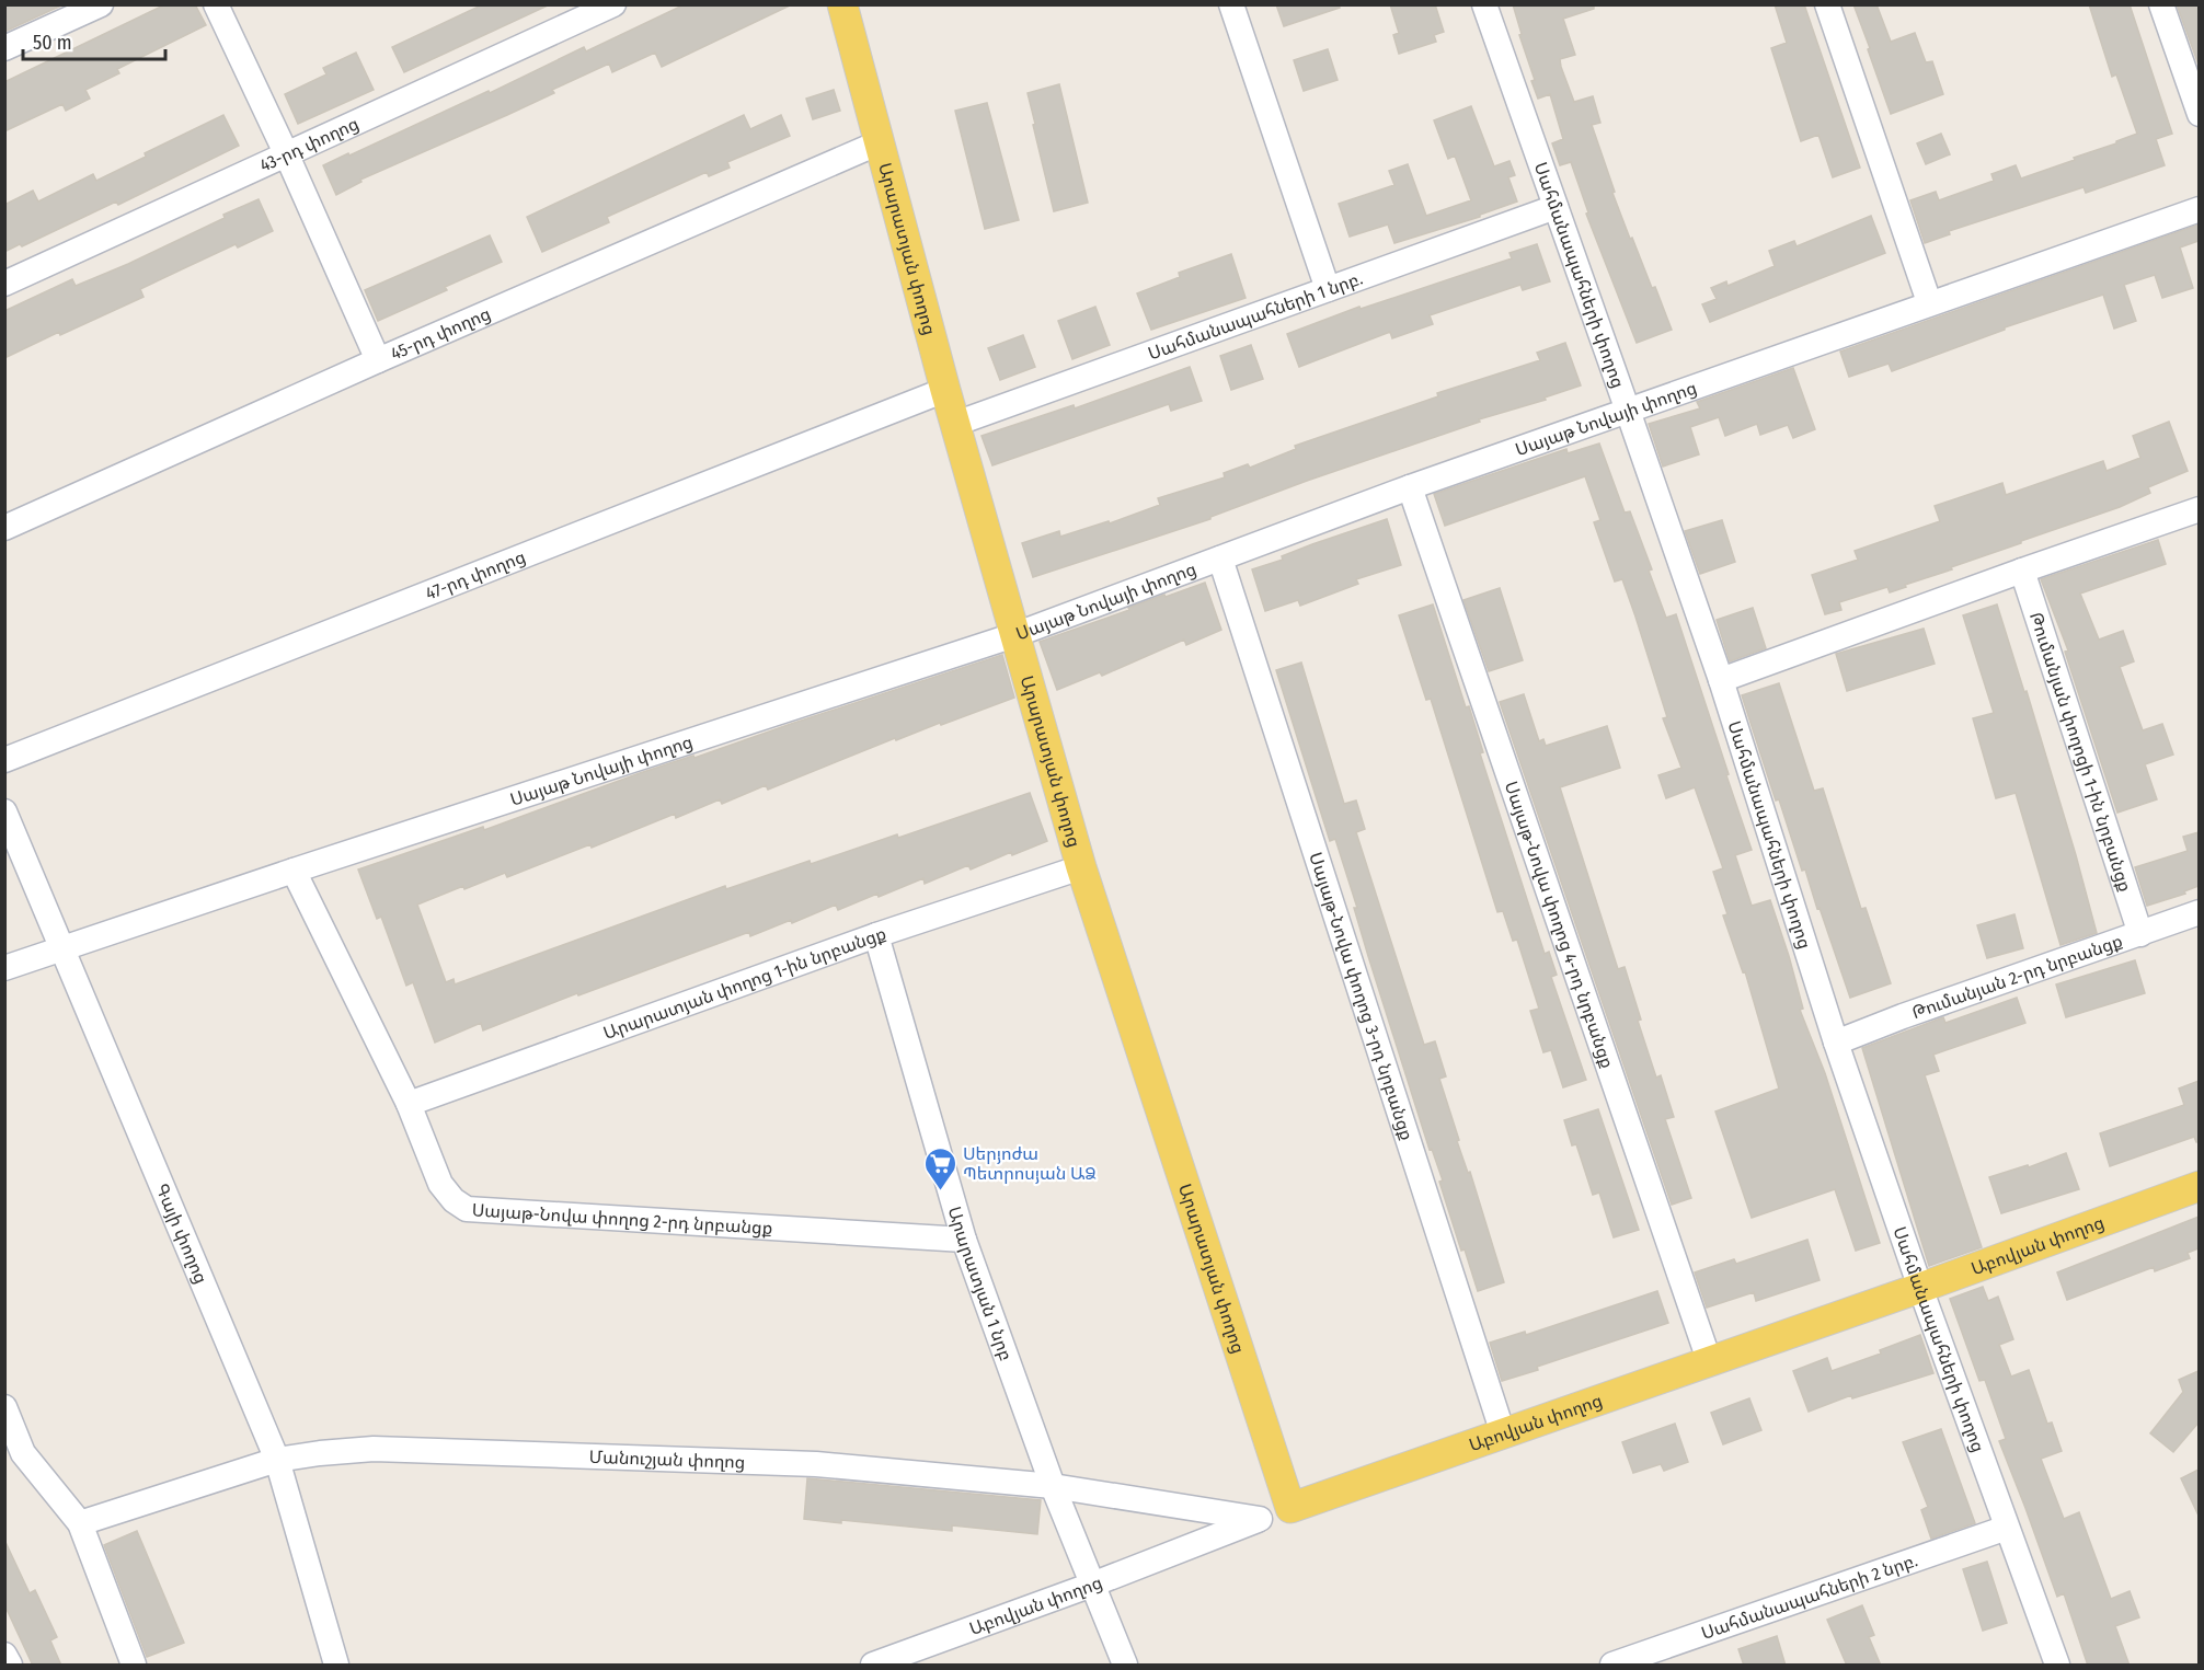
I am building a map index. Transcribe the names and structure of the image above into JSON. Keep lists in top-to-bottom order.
{
  "streets": {
    "main road": ["Արարատյան փողոց", "Աբովյան փողոց"],
    "street": [
      "43-րդ փողոց",
      "Սահմանապահների փողոց",
      "Սահմանապահների 1 նրբ.",
      "45-րդ փողոց",
      "Սայաթ Նովայի փողոց",
      "47-րդ փողոց",
      "Թումանյան փողոցի 1-ին նրբանցք",
      "Սայաթ-Նովա փողոց 4-րդ նրբանցք",
      "Թումանյան 2-րդ նրբանցք",
      "Արարատյան փողոց 1-ին նրբանցք",
      "Սայաթ-Նովա փողոց 3-րդ նրբանցք",
      "Սայաթ-Նովա փողոց 2-րդ նրբանցք",
      "Գայի փողոց",
      "Արարատյան 1 նրբ",
      "Մանուշյան փողոց",
      "Սահմանապահների 2 նրբ."
    ]
  },
  "crossings": [
    ["Արարատյան փողոց", "Սահմանապահների 1 նրբ."],
    ["Արարատյան փողոց", "45-րդ փողոց"],
    ["Արարատյան փողոց", "Սայաթ Նովայի փողոց"],
    ["Արարատյան փողոց", "47-րդ փողոց"],
    ["Արարատյան փողոց", "Արարատյան փողոց 1-ին նրբանցք"],
    ["Արարատյան փողոց", "Աբովյան փողոց"],
    ["Սահմանապահների փողոց", "Սահմանապահների 1 նրբ."],
    ["Սահմանապահների փողոց", "Սայաթ Նովայի փողոց"],
    ["Սահմանապահների փողոց", "Թումանյան 2-րդ նրբանցք"],
    ["Սահմանապահների փողոց", "Աբովյան փողոց"],
    ["Սահմանապահների փողոց", "Սահմանապահների 2 նրբ."],
    ["Սայաթ Նովայի փողոց", "Սայաթ-Նովա փողոց 4-րդ նրբանցք"],
    ["Սայաթ Նովայի փողոց", "Սայաթ-Նովա փողոց 3-րդ նրբանցք"],
    ["Սայաթ Նովայի փողոց", "Սայաթ-Նովա փողոց 2-րդ նրբանցք"],
    ["Սայաթ Նովայի փողոց", "Գայի փողոց"],
    ["Թումանյան փողոցի 1-ին նրբանցք", "Թումանյան 2-րդ նրբանցք"],
    ["Սայաթ-Նովա փողոց 4-րդ նրբանցք", "Աբովյան փողոց"],
    ["Արարատյան փողոց 1-ին նրբանցք", "Սայաթ-Նովա փողոց 2-րդ նրբանցք"],
    ["Արարատյան փողոց 1-ին նրբանցք", "Արարատյան 1 նրբ"],
    ["Սայաթ-Նովա փողոց 3-րդ նրբանցք", "Աբովյան փողոց"],
    ["Սայաթ-Նովա փողոց 2-րդ նրբանցք", "Արարատյան 1 նրբ"],
    ["Գայի փողոց", "Մանուշյան փողոց"],
    ["Աբովյան փողոց", "Արարատյան 1 նրբ"],
    ["Աբովյան փողոց", "Մանուշյան փողոց"],
    ["Արարատյան 1 նրբ", "Մանուշյան փողոց"]
  ],
  "places": {
    "supermarket": ["Սերյոժա Պետրոսյան ԱՁ"]
  },
  "scale_bar": "50 m"
}
